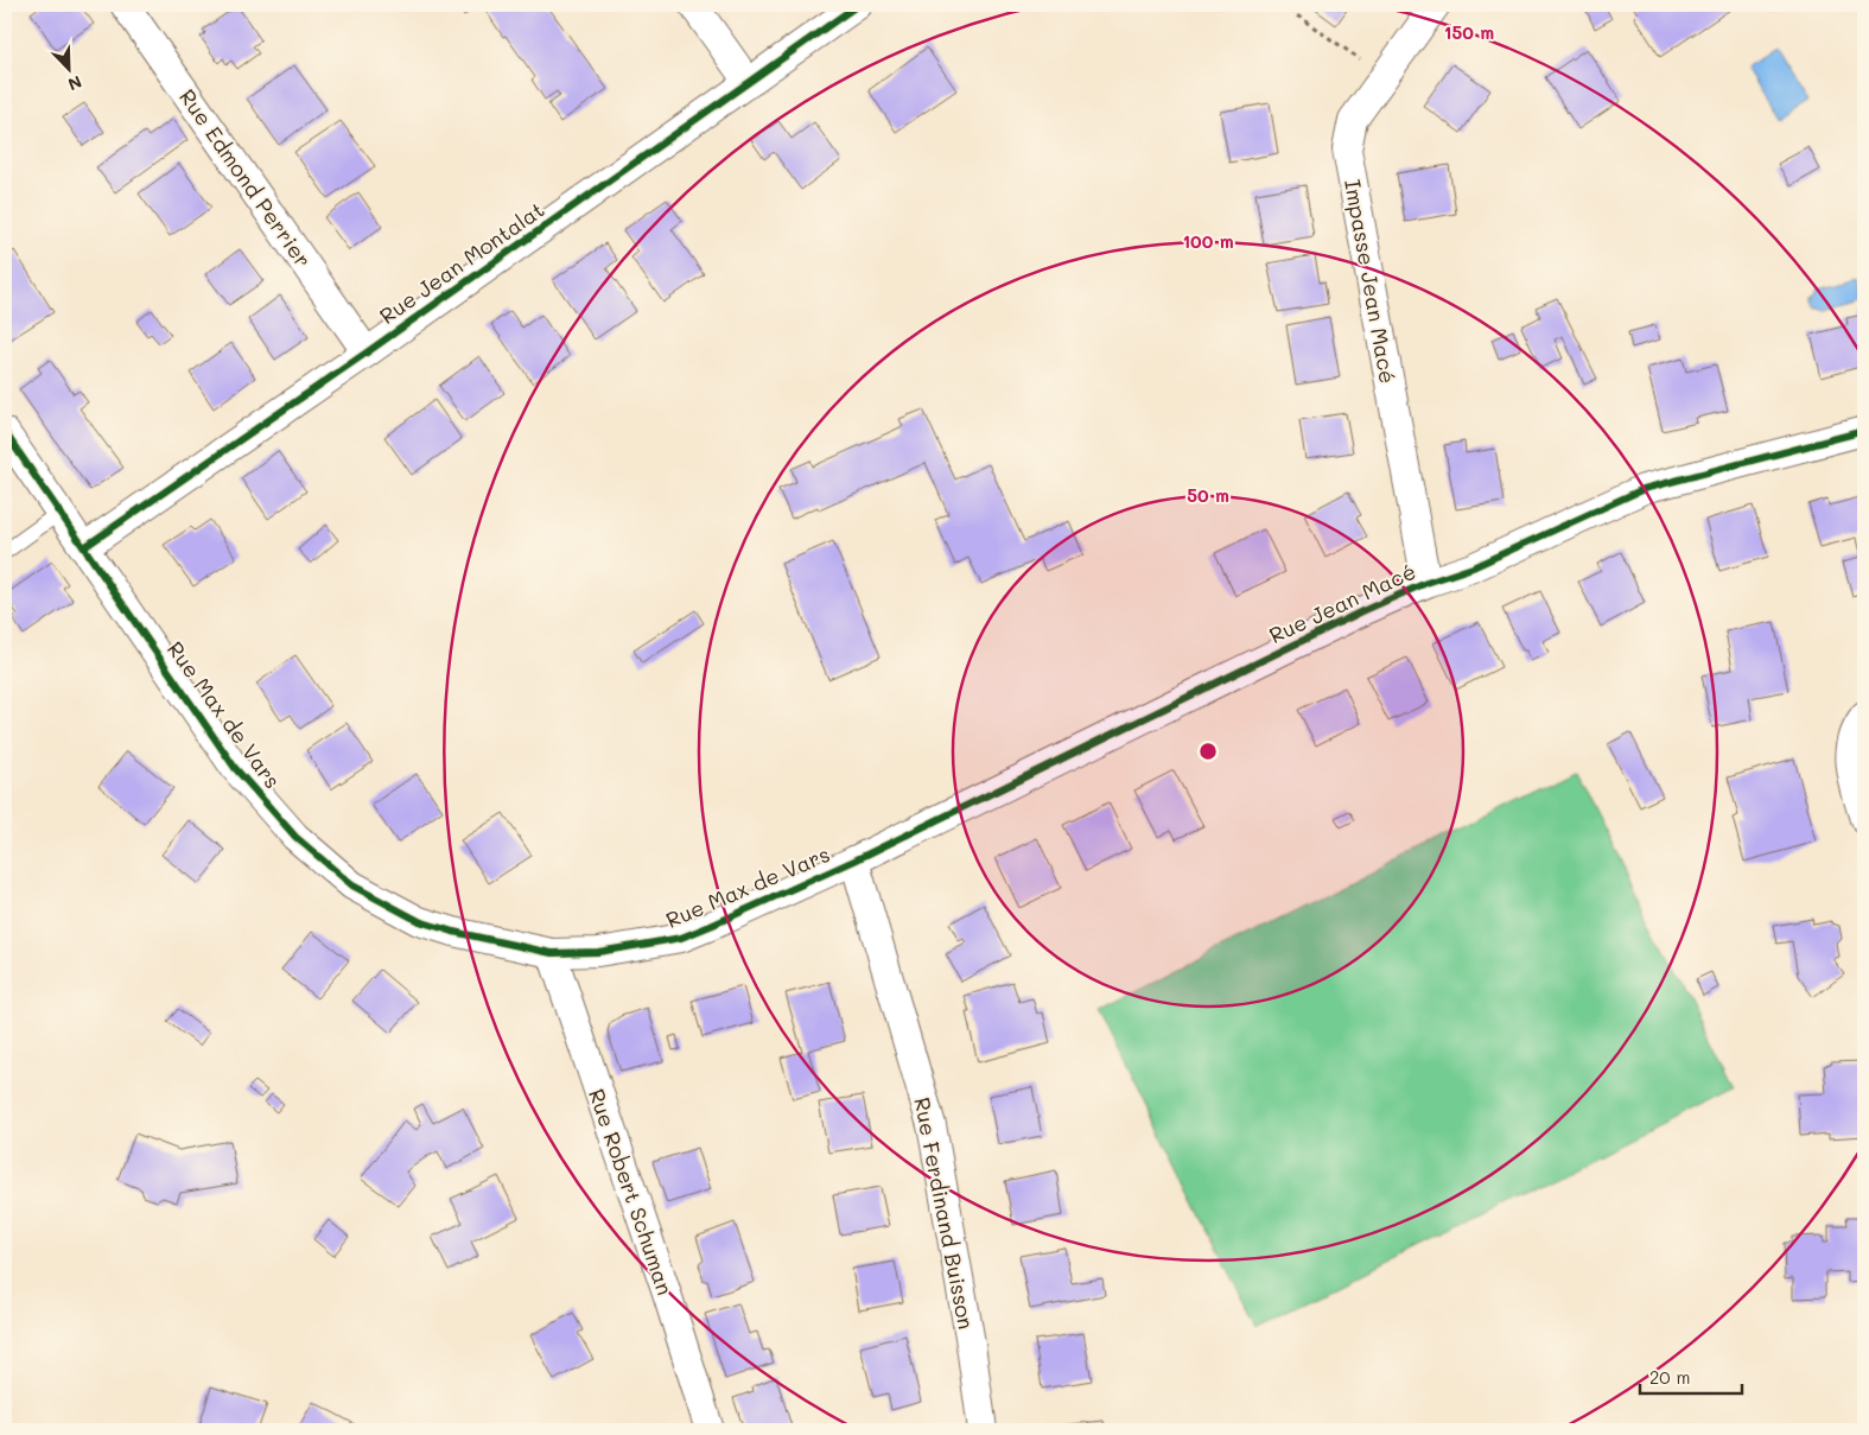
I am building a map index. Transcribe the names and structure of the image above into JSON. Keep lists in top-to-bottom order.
{
  "streets": {
    "street": [
      "Rue Edmond Perrier",
      "Rue Jean Montalat",
      "Impasse Jean Macé",
      "Rue Jean Macé",
      "Rue Max de Vars",
      "Rue Robert Schuman",
      "Rue Ferdinand Buisson"
    ]
  },
  "crossings": [
    ["Rue Edmond Perrier", "Rue Jean Montalat"],
    ["Rue Jean Montalat", "Rue Max de Vars"],
    ["Impasse Jean Macé", "Rue Jean Macé"],
    ["Rue Jean Macé", "Rue Max de Vars"],
    ["Rue Jean Macé", "Rue Ferdinand Buisson"],
    ["Rue Max de Vars", "Rue Robert Schuman"],
    ["Rue Max de Vars", "Rue Ferdinand Buisson"]
  ],
  "scale_bar": "20 m",
  "north": "bottom right",
  "rings": ["150 m", "100 m", "50 m"]
}
